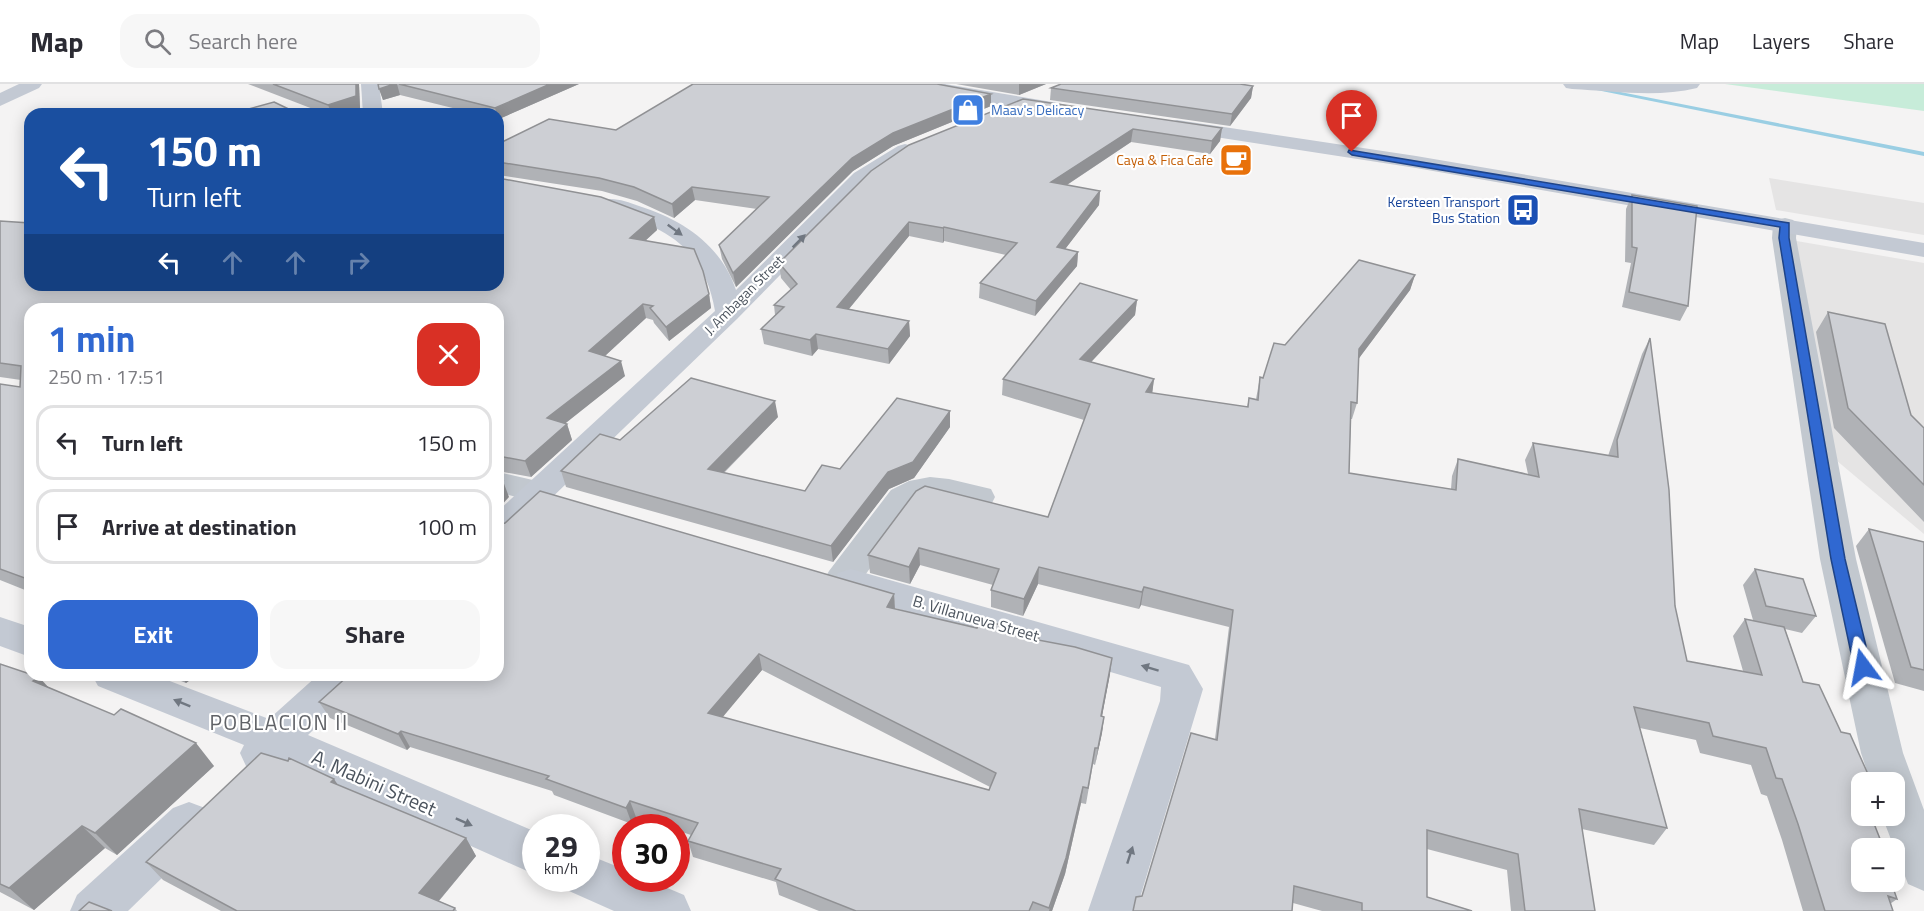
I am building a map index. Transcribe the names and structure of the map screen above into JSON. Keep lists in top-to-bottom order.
{
  "streets": {
    "main road": ["J. Ambagan Street", "B. Villanueva Street", "A. Mabini Street"]
  },
  "one_way": ["J. Ambagan Street"],
  "districts": ["POBLACION II"],
  "places": {
    "shop": ["Maav's Delicacy"],
    "cafe": ["Caya & Fica Cafe"],
    "bus stop": ["Kersteen Transport Bus Station"]
  },
  "page": {
    "header": "Map",
    "search": "Search here",
    "nav": ["Map", "Layers", "Share"],
    "turn": ["150 m", "Turn left"],
    "heading": ["1 min", "250 m · 17:51"],
    "list": [
      {
        "name": "Turn left",
        "value": "150 m"
      },
      {
        "name": "Arrive at destination",
        "value": "100 m"
      }
    ],
    "buttons": ["Exit", "Share"],
    "map_buttons": ["+", "−"],
    "speed": "29 km/h",
    "limit": "30"
  }
}
